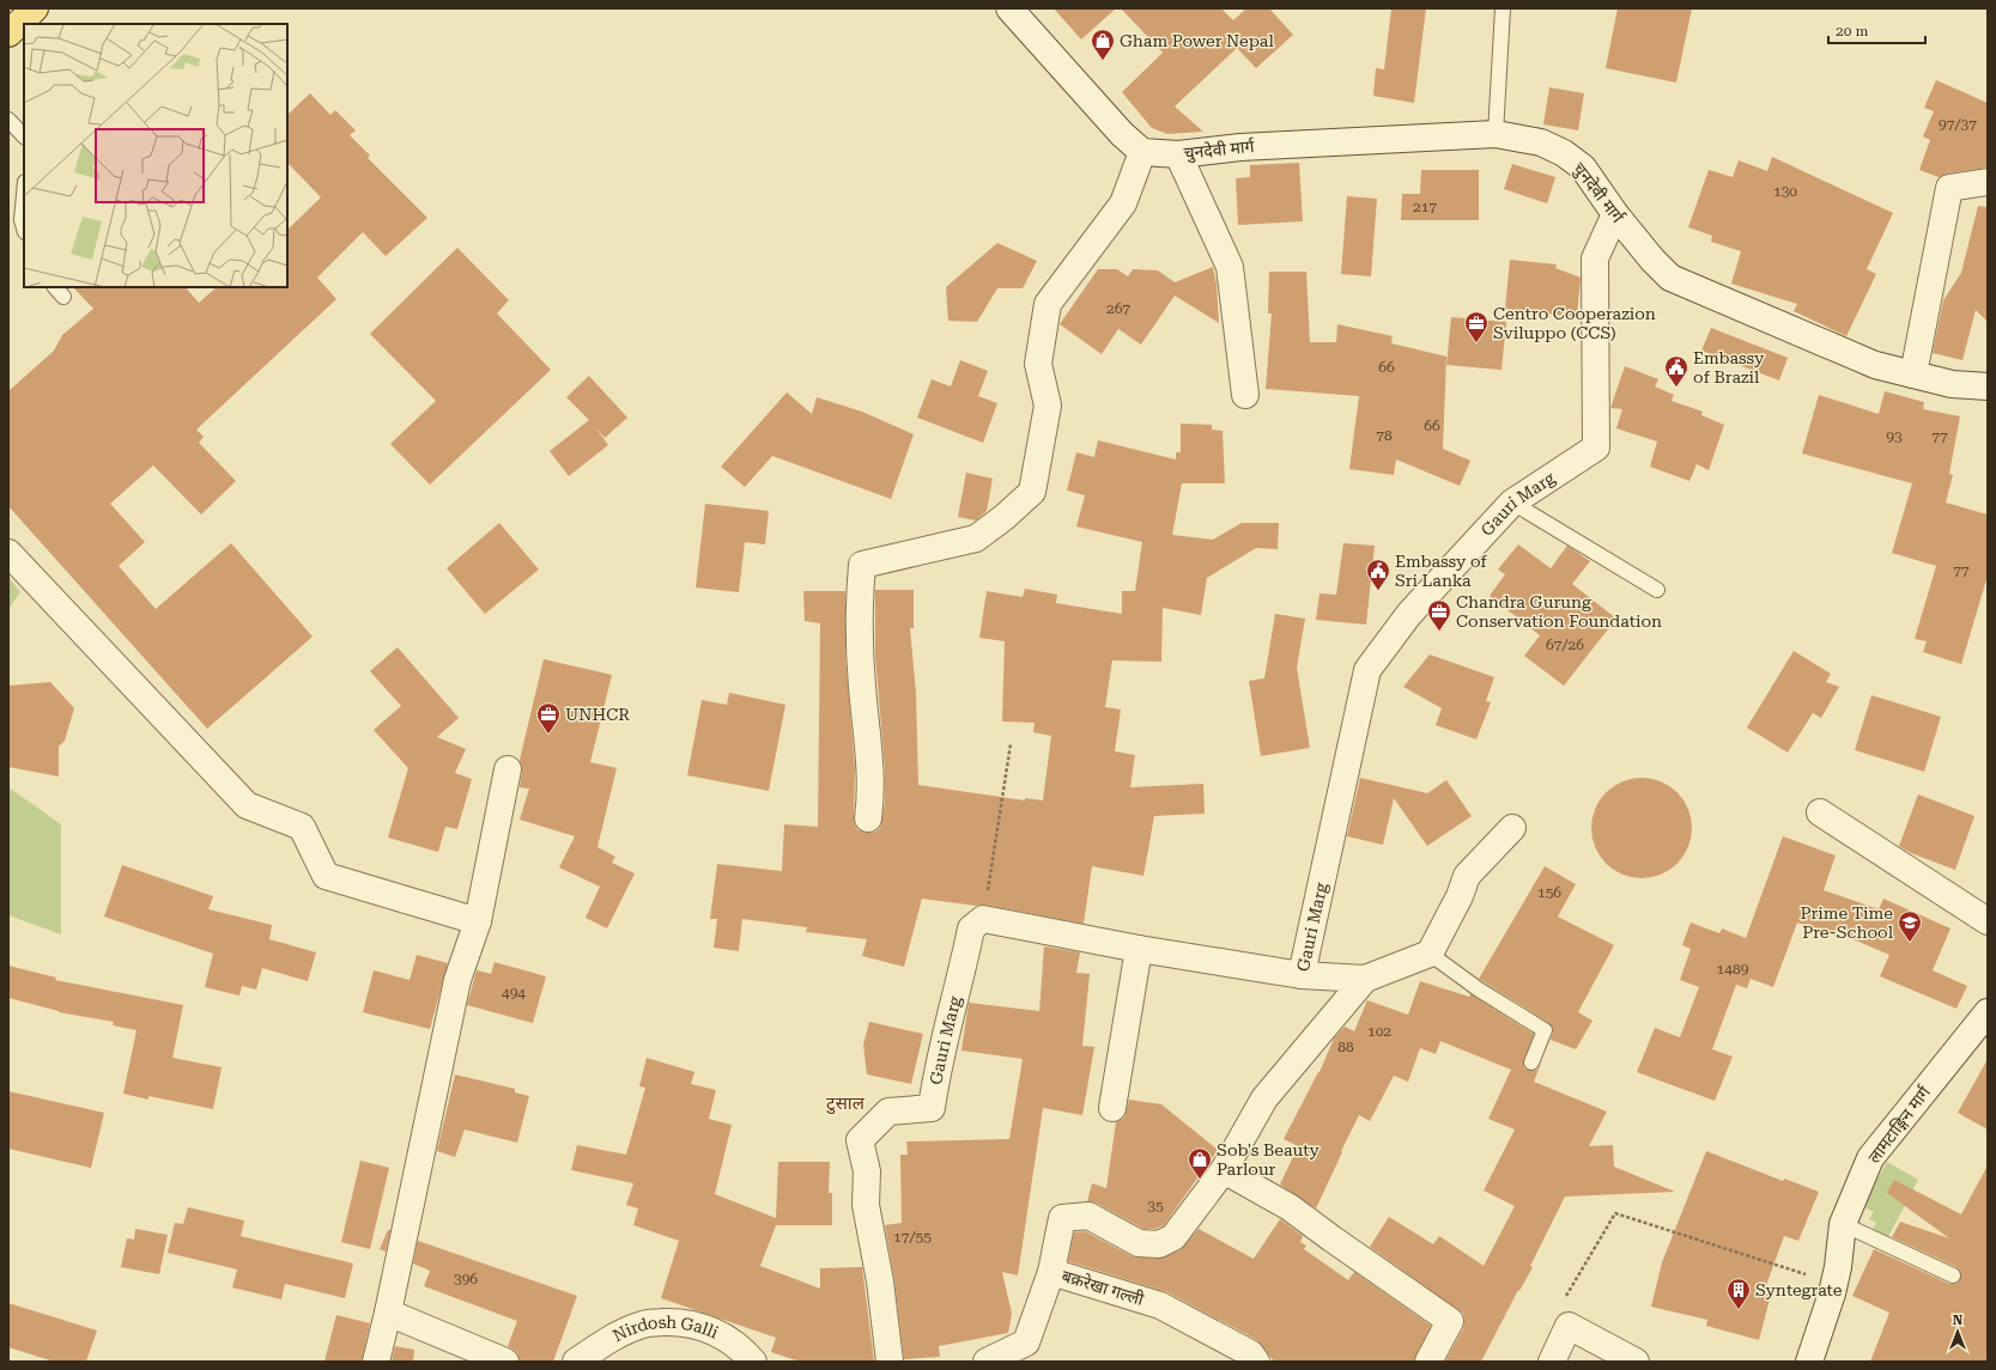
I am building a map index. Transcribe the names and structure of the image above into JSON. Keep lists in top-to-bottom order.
{
  "streets": {
    "street": [
      "चुनदेवी मार्ग",
      "Gauri Marg",
      "लामटाङ्गिन मार्ग",
      "बक्ररेखा गल्ली",
      "Nirdosh Galli"
    ]
  },
  "crossings": [
    ["चुनदेवी मार्ग", "Gauri Marg"]
  ],
  "districts": ["टुसाल"],
  "places": {
    "shop": ["Gham Power Nepal", "Sob's Beauty Parlour"],
    "office": ["Centro Cooperazion Sviluppo (CCS)", "Chandra Gurung Conservation Foundation", "UNHCR"],
    "public building": ["Embassy of Brazil", "Embassy of Sri Lanka"],
    "school or university": ["Prime Time Pre-School"],
    "building": ["Syntegrate"]
  },
  "house_numbers": [
    "97/37",
    "130",
    "217",
    "267",
    "66",
    "66",
    "78",
    "93",
    "77",
    "77",
    "67/26",
    "156",
    "1489",
    "494",
    "102",
    "88",
    "35",
    "17/55",
    "396"
  ],
  "scale_bar": "20 m",
  "north": "top"
}
